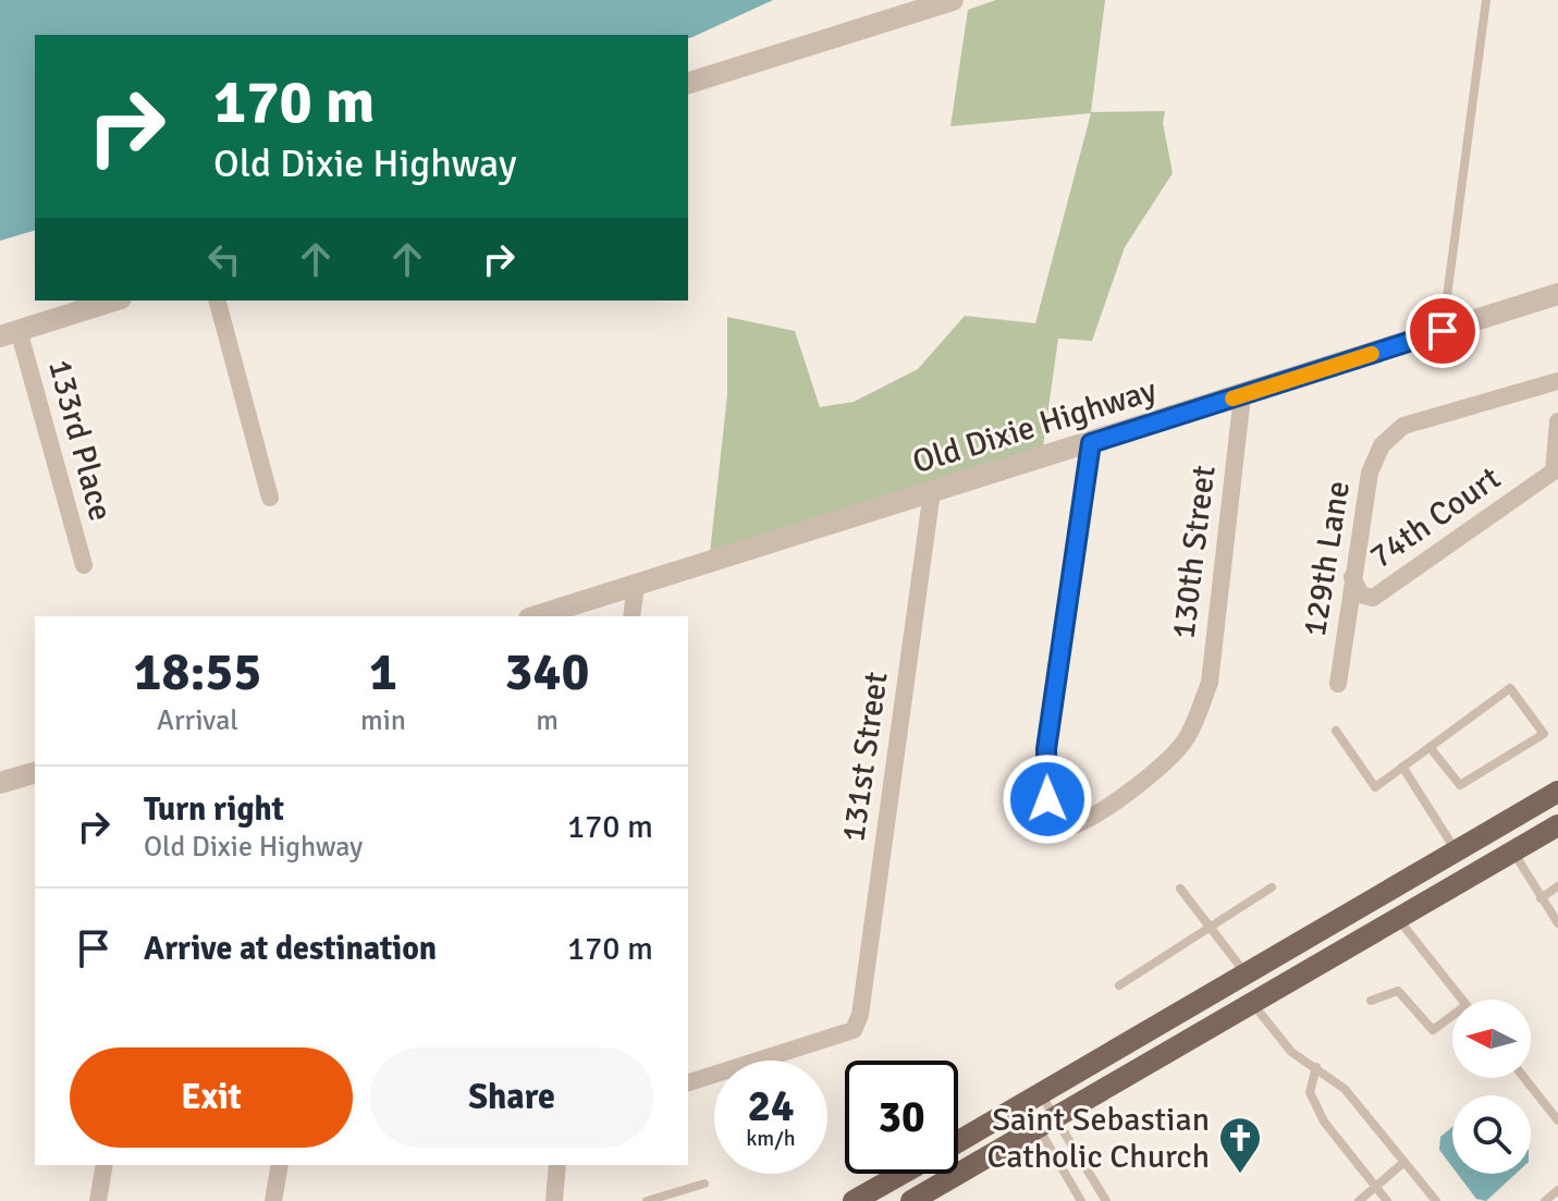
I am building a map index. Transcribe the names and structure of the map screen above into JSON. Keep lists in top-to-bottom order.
{
  "streets": {
    "street": [
      "Old Dixie Highway",
      "133rd Place",
      "74th Court",
      "130th Street",
      "129th Lane",
      "131st Street"
    ]
  },
  "crossings": [
    ["Old Dixie Highway", "130th Street"],
    ["Old Dixie Highway", "131st Street"],
    ["74th Court", "129th Lane"]
  ],
  "places": {
    "church": ["Saint Sebastian Catholic Church"]
  },
  "north": "left",
  "page": {
    "turn": ["170 m", "Old Dixie Highway"],
    "eta": [
      "18:55",
      "Arrival",
      "1",
      "min",
      "340",
      "m"
    ],
    "list": [
      {
        "name": "Turn right",
        "note": "Old Dixie Highway",
        "value": "170 m"
      },
      {
        "name": "Arrive at destination",
        "value": "170 m"
      }
    ],
    "buttons": ["Exit", "Share"],
    "speed": "24 km/h",
    "limit": "30"
  }
}
